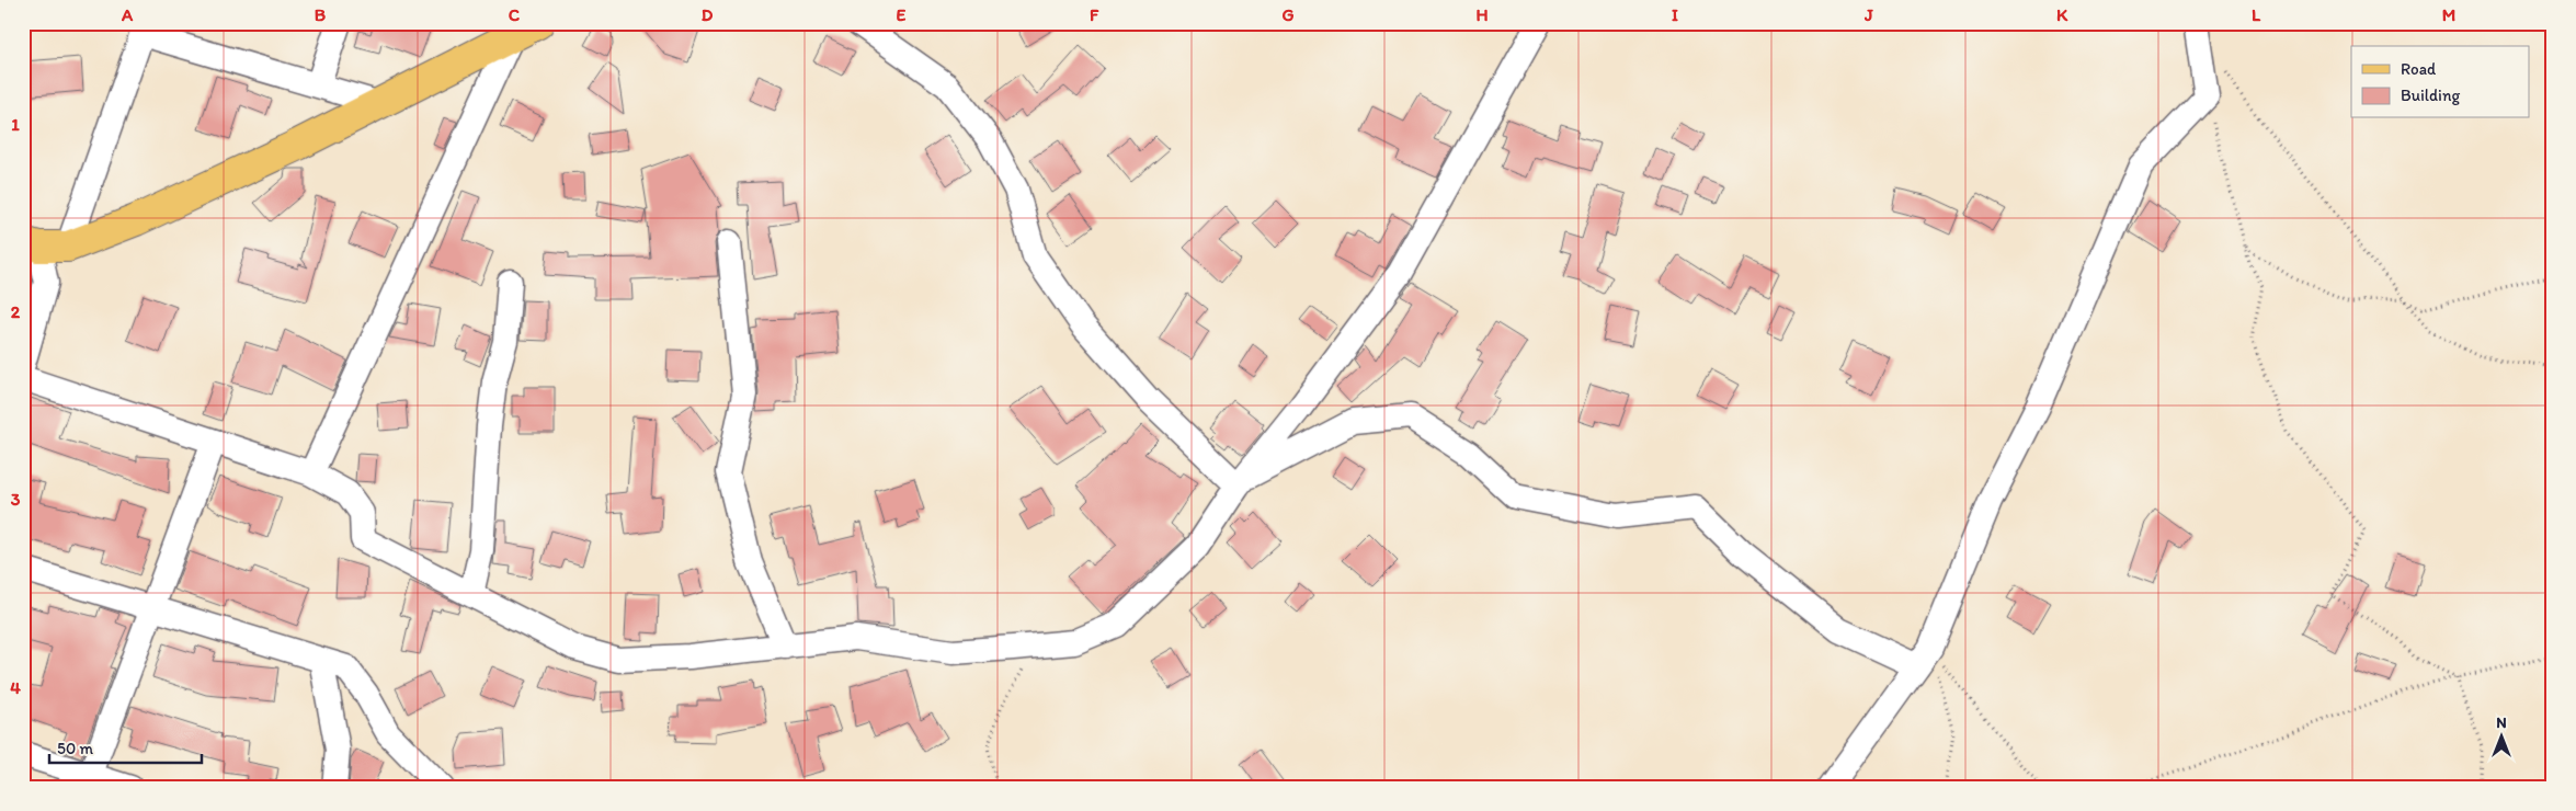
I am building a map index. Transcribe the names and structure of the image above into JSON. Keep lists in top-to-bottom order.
{
  "legend": ["Road", "Building"],
  "scale_bar": "50 m",
  "north": "top",
  "grid": {
    "columns": [
      "A",
      "B",
      "C",
      "D",
      "E",
      "F",
      "G",
      "H",
      "I",
      "J",
      "K",
      "L",
      "M"
    ],
    "rows": [
      "1",
      "2",
      "3",
      "4"
    ]
  }
}
